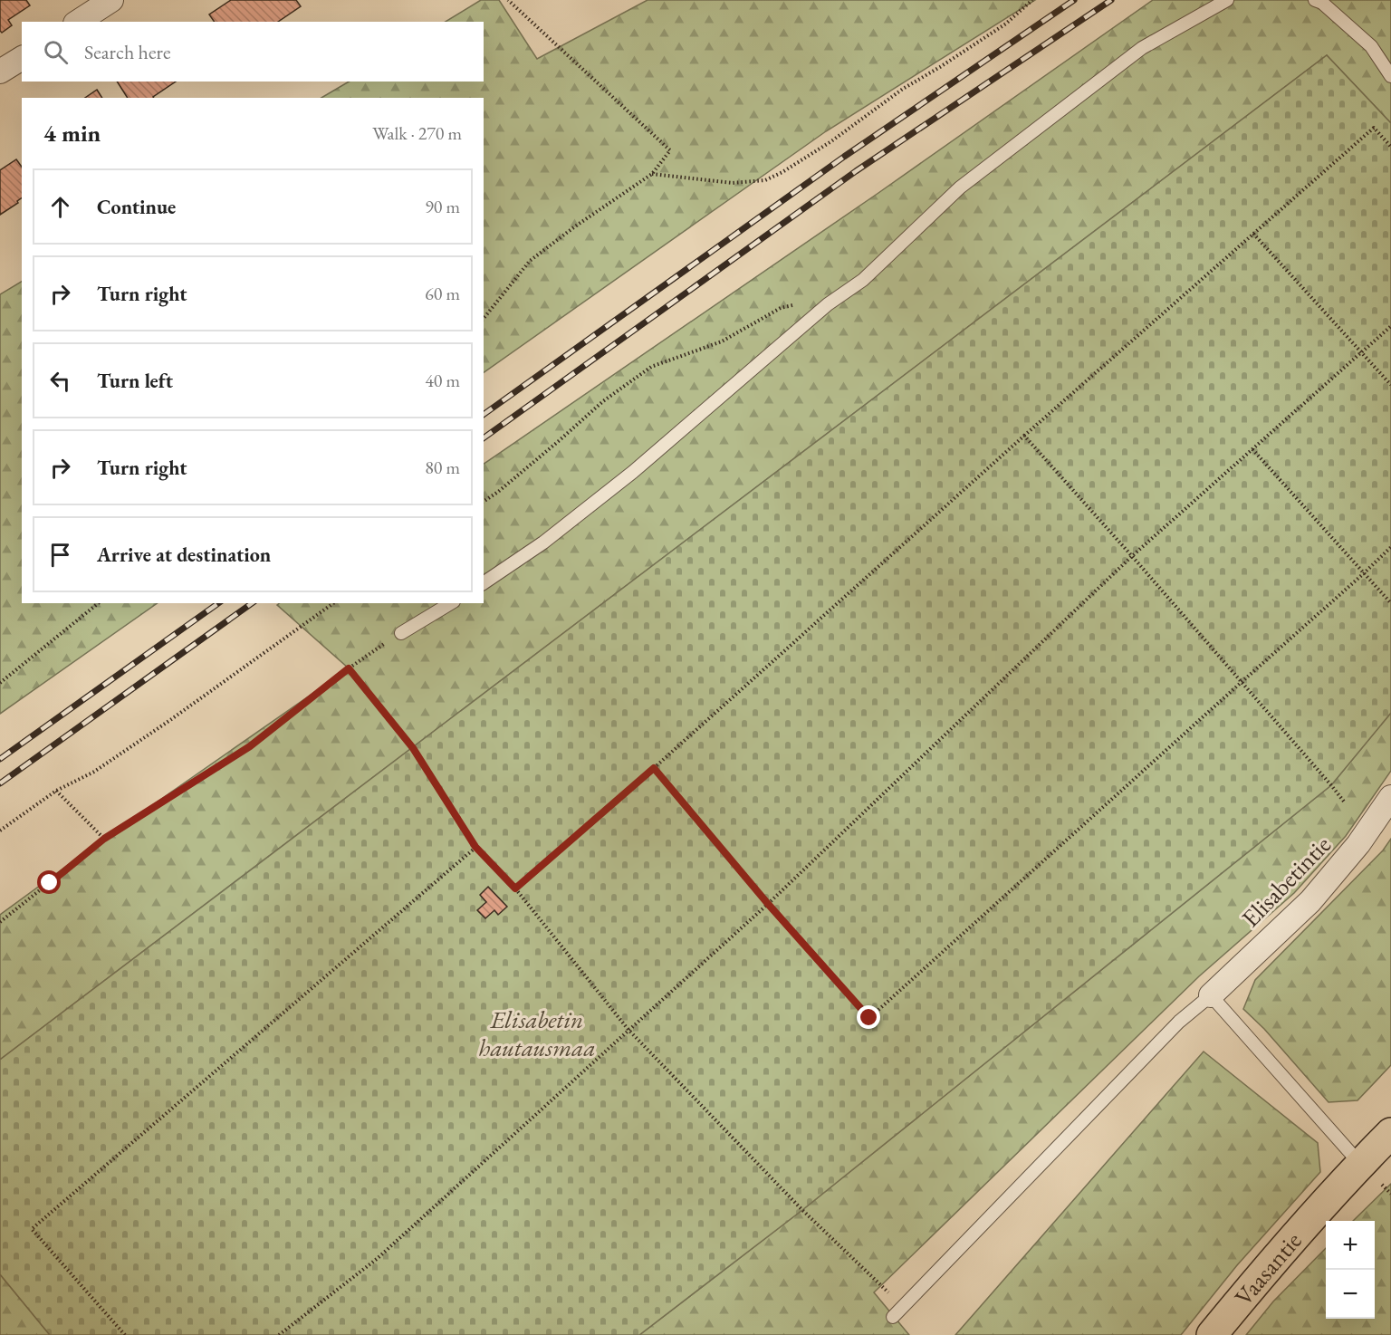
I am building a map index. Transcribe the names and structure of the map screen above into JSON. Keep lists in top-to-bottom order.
{
  "streets": {
    "highway": ["Vaasantie"],
    "street": ["Elisabetintie"]
  },
  "parks": ["Elisabetin hautausmaa"],
  "page": {
    "search": "Search here",
    "heading": ["4 min", "Walk · 270 m"],
    "list": [
      ["Continue", "90 m"],
      ["Turn right", "60 m"],
      ["Turn left", "40 m"],
      ["Turn right", "80 m"],
      "Arrive at destination"
    ],
    "map_buttons": ["+", "−"]
  }
}
